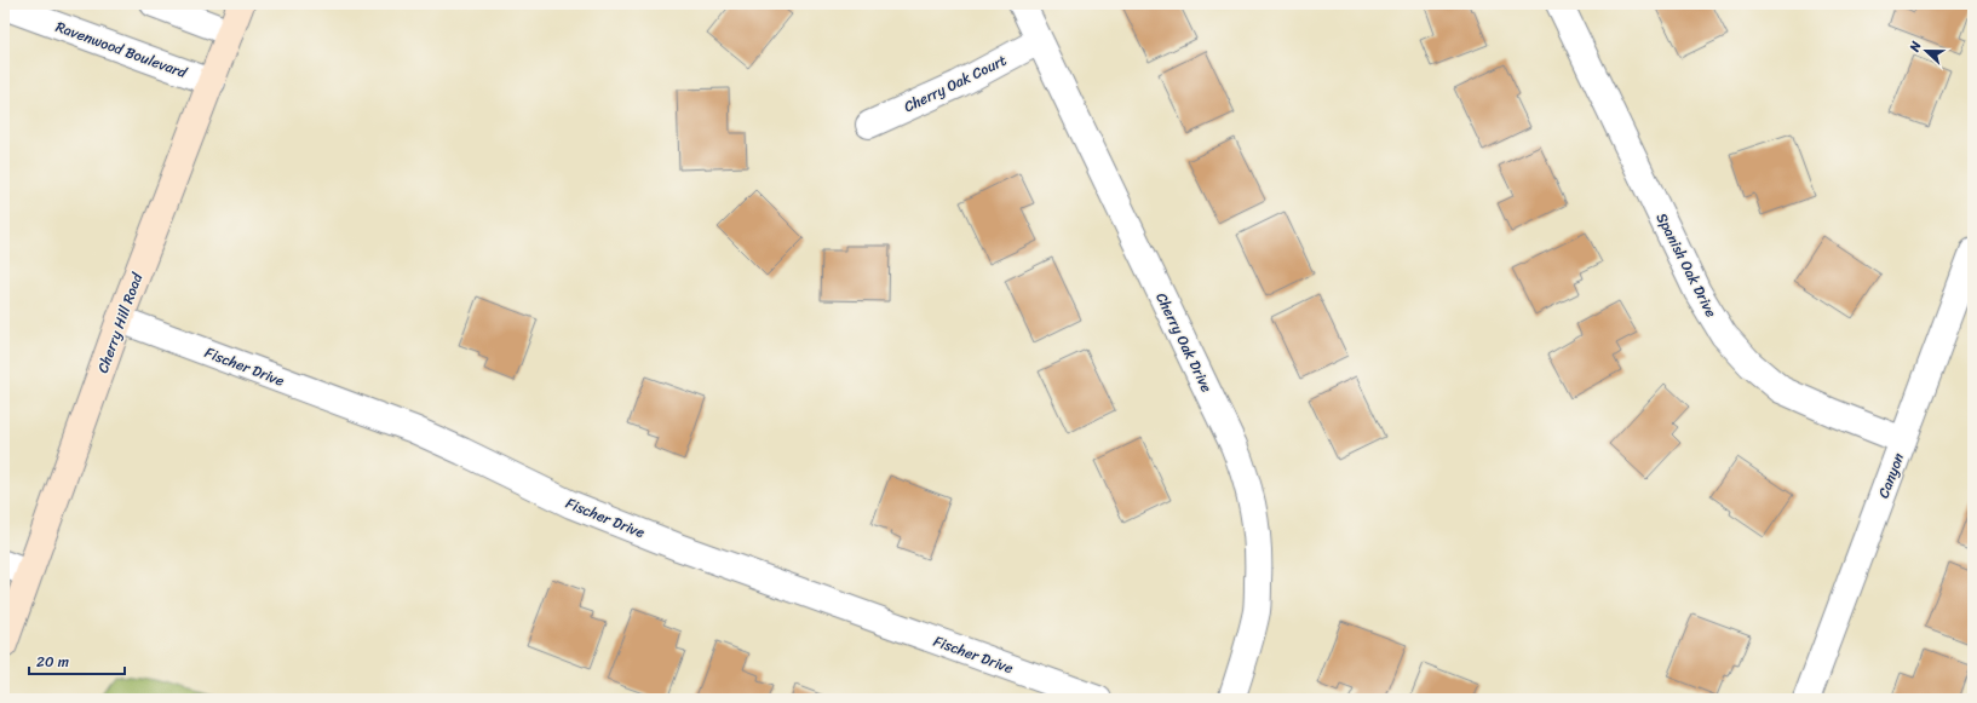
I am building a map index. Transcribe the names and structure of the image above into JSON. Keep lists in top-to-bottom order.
{
  "streets": {
    "main road": ["Cherry Hill Road"],
    "street": [
      "Ravenwood Boulevard",
      "Cherry Oak Court",
      "Spanish Oak Drive",
      "Cherry Oak Drive",
      "Fischer Drive",
      "Canyon"
    ]
  },
  "crossings": [
    ["Ravenwood Boulevard", "Cherry Hill Road"],
    ["Cherry Oak Court", "Cherry Oak Drive"],
    ["Spanish Oak Drive", "Canyon"],
    ["Cherry Hill Road", "Fischer Drive"]
  ],
  "scale_bar": "20 m",
  "north": "left"
}
